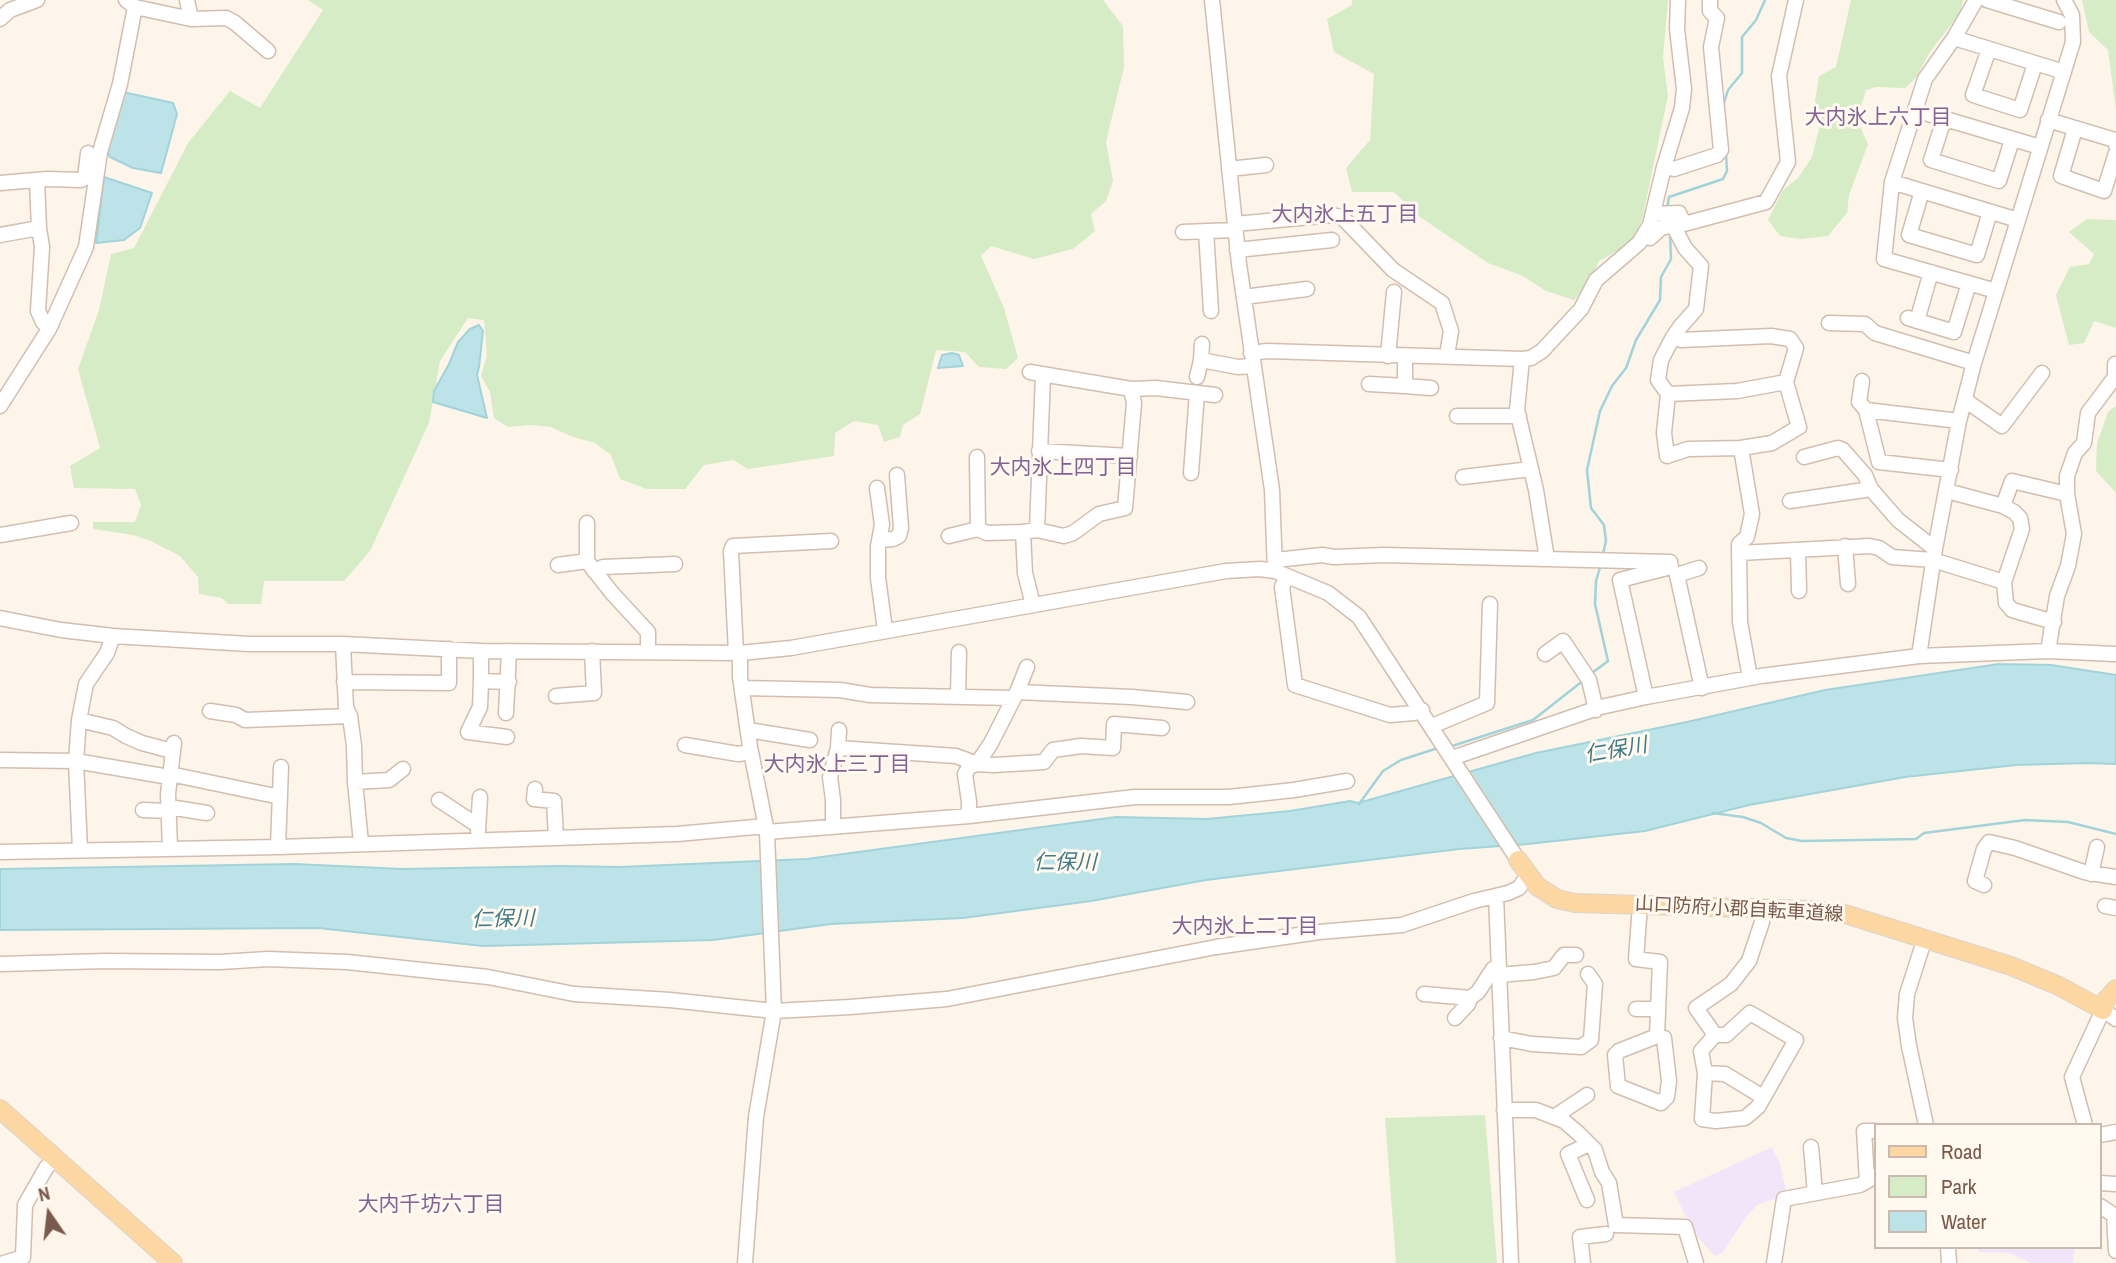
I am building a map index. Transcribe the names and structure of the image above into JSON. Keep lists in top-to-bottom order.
{
  "streets": {
    "main road": ["山口防府小郡自転車道線"]
  },
  "districts": [
    "大内氷上六丁目",
    "大内氷上五丁目",
    "大内氷上四丁目",
    "大内氷上三丁目",
    "大内氷上二丁目",
    "大内千坊六丁目"
  ],
  "water": ["仁保川"],
  "legend": ["Road", "Park", "Water"],
  "north": "top"
}
